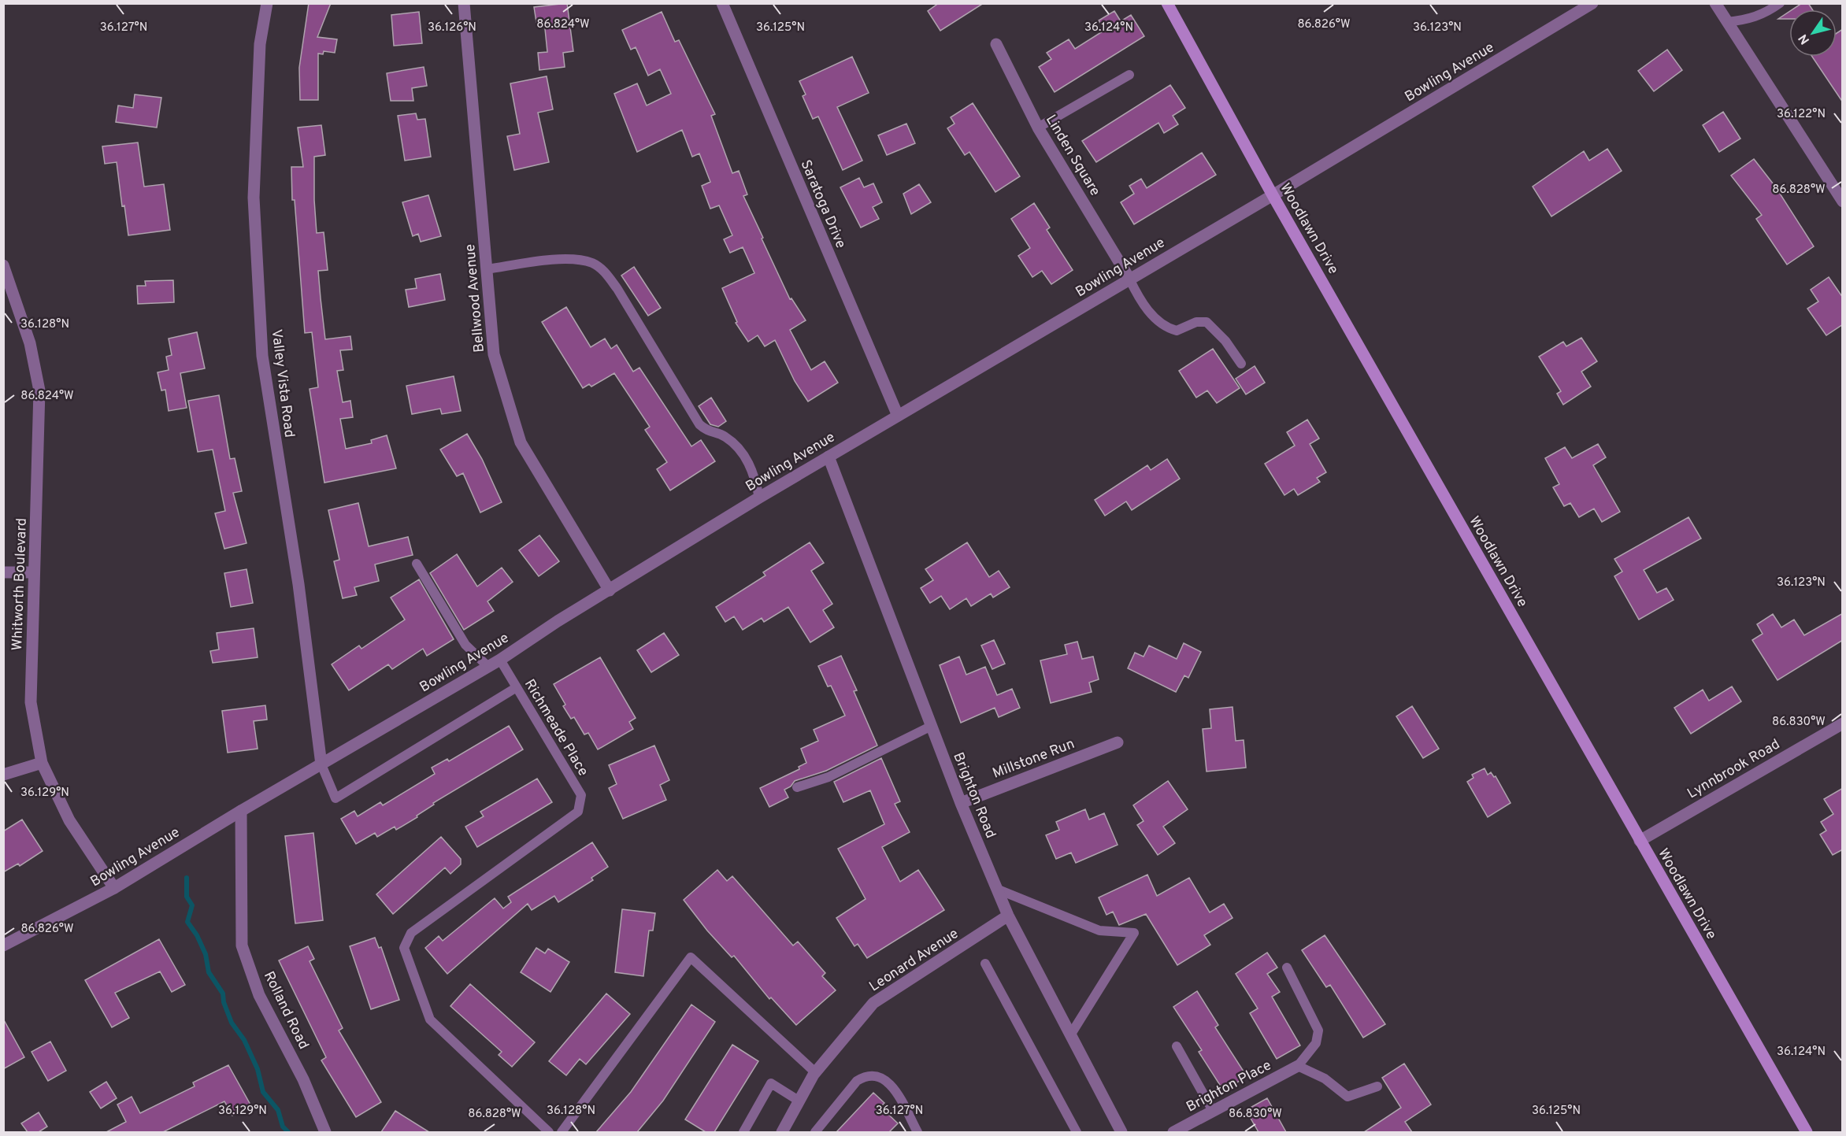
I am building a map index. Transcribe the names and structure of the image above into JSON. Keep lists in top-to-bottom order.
{
  "streets": {
    "main road": ["Woodlawn Drive"],
    "street": [
      "Bowling Avenue",
      "Linden Square",
      "Saratoga Drive",
      "Bellwood Avenue",
      "Valley Vista Road",
      "Whitworth Boulevard",
      "Millstone Run",
      "Lynnbrook Road",
      "Brighton Road",
      "Leonard Avenue",
      "Rolland Road",
      "Brighton Place"
    ],
    "lane": ["Richmeade Place"]
  },
  "crossings": [
    ["Bowling Avenue", "Linden Square"],
    ["Bowling Avenue", "Saratoga Drive"],
    ["Bowling Avenue", "Woodlawn Drive"],
    ["Bowling Avenue", "Bellwood Avenue"],
    ["Bowling Avenue", "Valley Vista Road"],
    ["Bowling Avenue", "Whitworth Boulevard"],
    ["Bowling Avenue", "Richmeade Place"],
    ["Bowling Avenue", "Brighton Road"],
    ["Bowling Avenue", "Rolland Road"],
    ["Woodlawn Drive", "Lynnbrook Road"],
    ["Millstone Run", "Brighton Road"],
    ["Brighton Road", "Leonard Avenue"]
  ],
  "north": "bottom left",
  "coordinates": [
    "86.826°W",
    "86.824°W",
    "36.125°N",
    "36.127°N",
    "36.126°N",
    "36.124°N",
    "36.123°N",
    "36.122°N",
    "86.828°W",
    "36.128°N",
    "86.830°W",
    "36.129°N"
  ]
}
